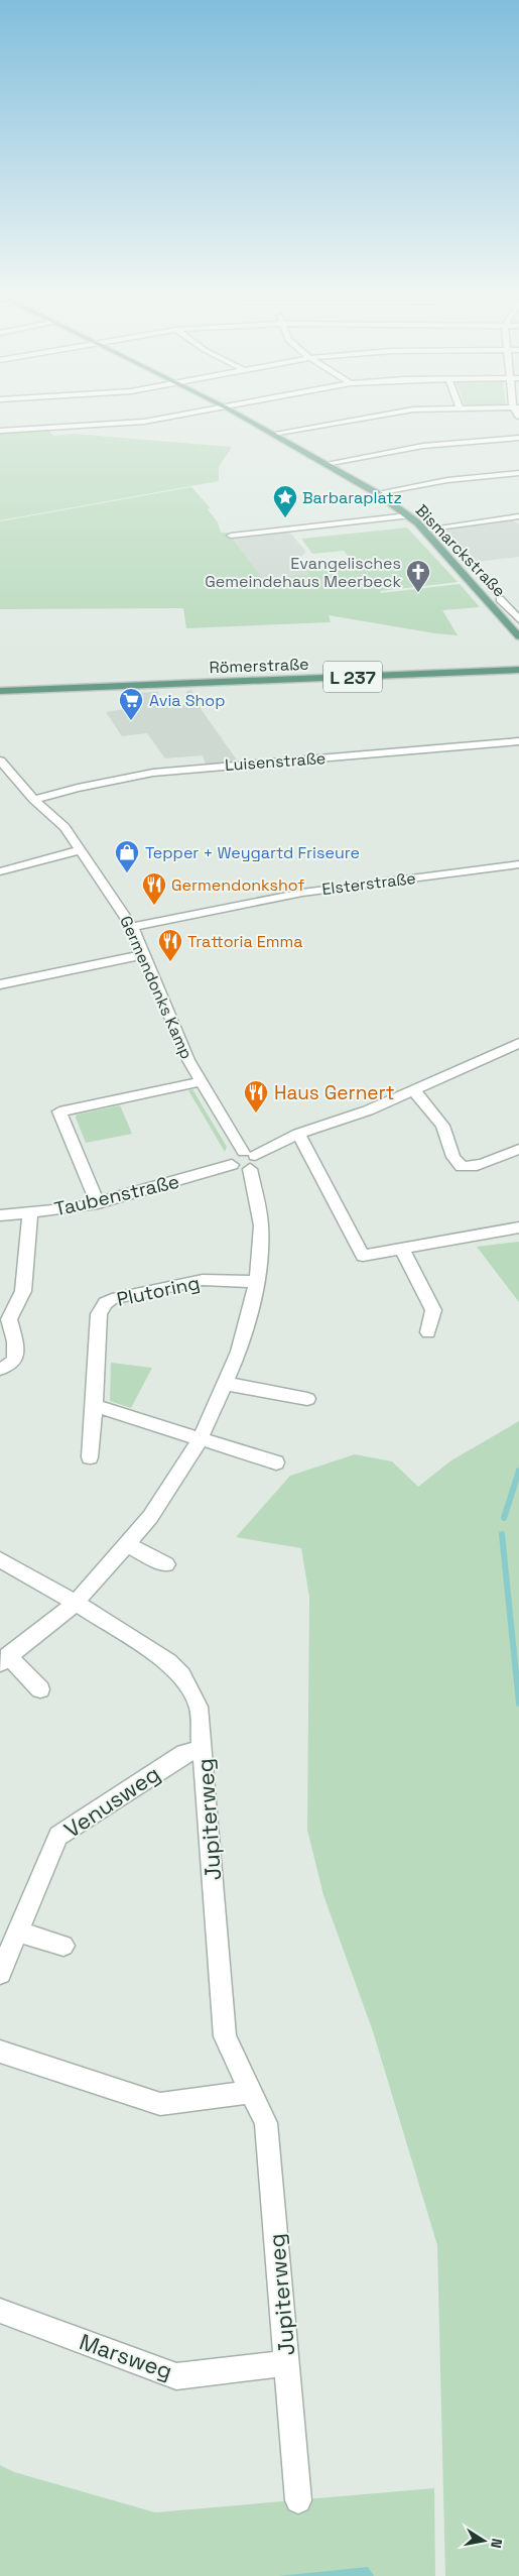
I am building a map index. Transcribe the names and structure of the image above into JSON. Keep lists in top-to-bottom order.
{
  "streets": {
    "main road": ["Bismarckstraße", "Römerstraße", "L 237"],
    "street": [
      "Luisenstraße",
      "Elsterstraße",
      "Germendonks Kamp",
      "Taubenstraße",
      "Plutoring",
      "Venusweg",
      "Jupiterweg",
      "Marsweg"
    ]
  },
  "crossings": [
    ["Luisenstraße", "Germendonks Kamp"],
    ["Elsterstraße", "Germendonks Kamp"],
    ["Germendonks Kamp", "Taubenstraße"],
    ["Venusweg", "Jupiterweg"],
    ["Jupiterweg", "Marsweg"]
  ],
  "places": {
    "place": ["Barbaraplatz"],
    "church": ["Evangelisches Gemeindehaus Meerbeck"],
    "supermarket": ["Avia Shop"],
    "shop": ["Tepper + Weygartd Friseure"],
    "restaurant": ["Germendonkshof", "Trattoria Emma", "Haus Gernert"]
  },
  "north": "right"
}
